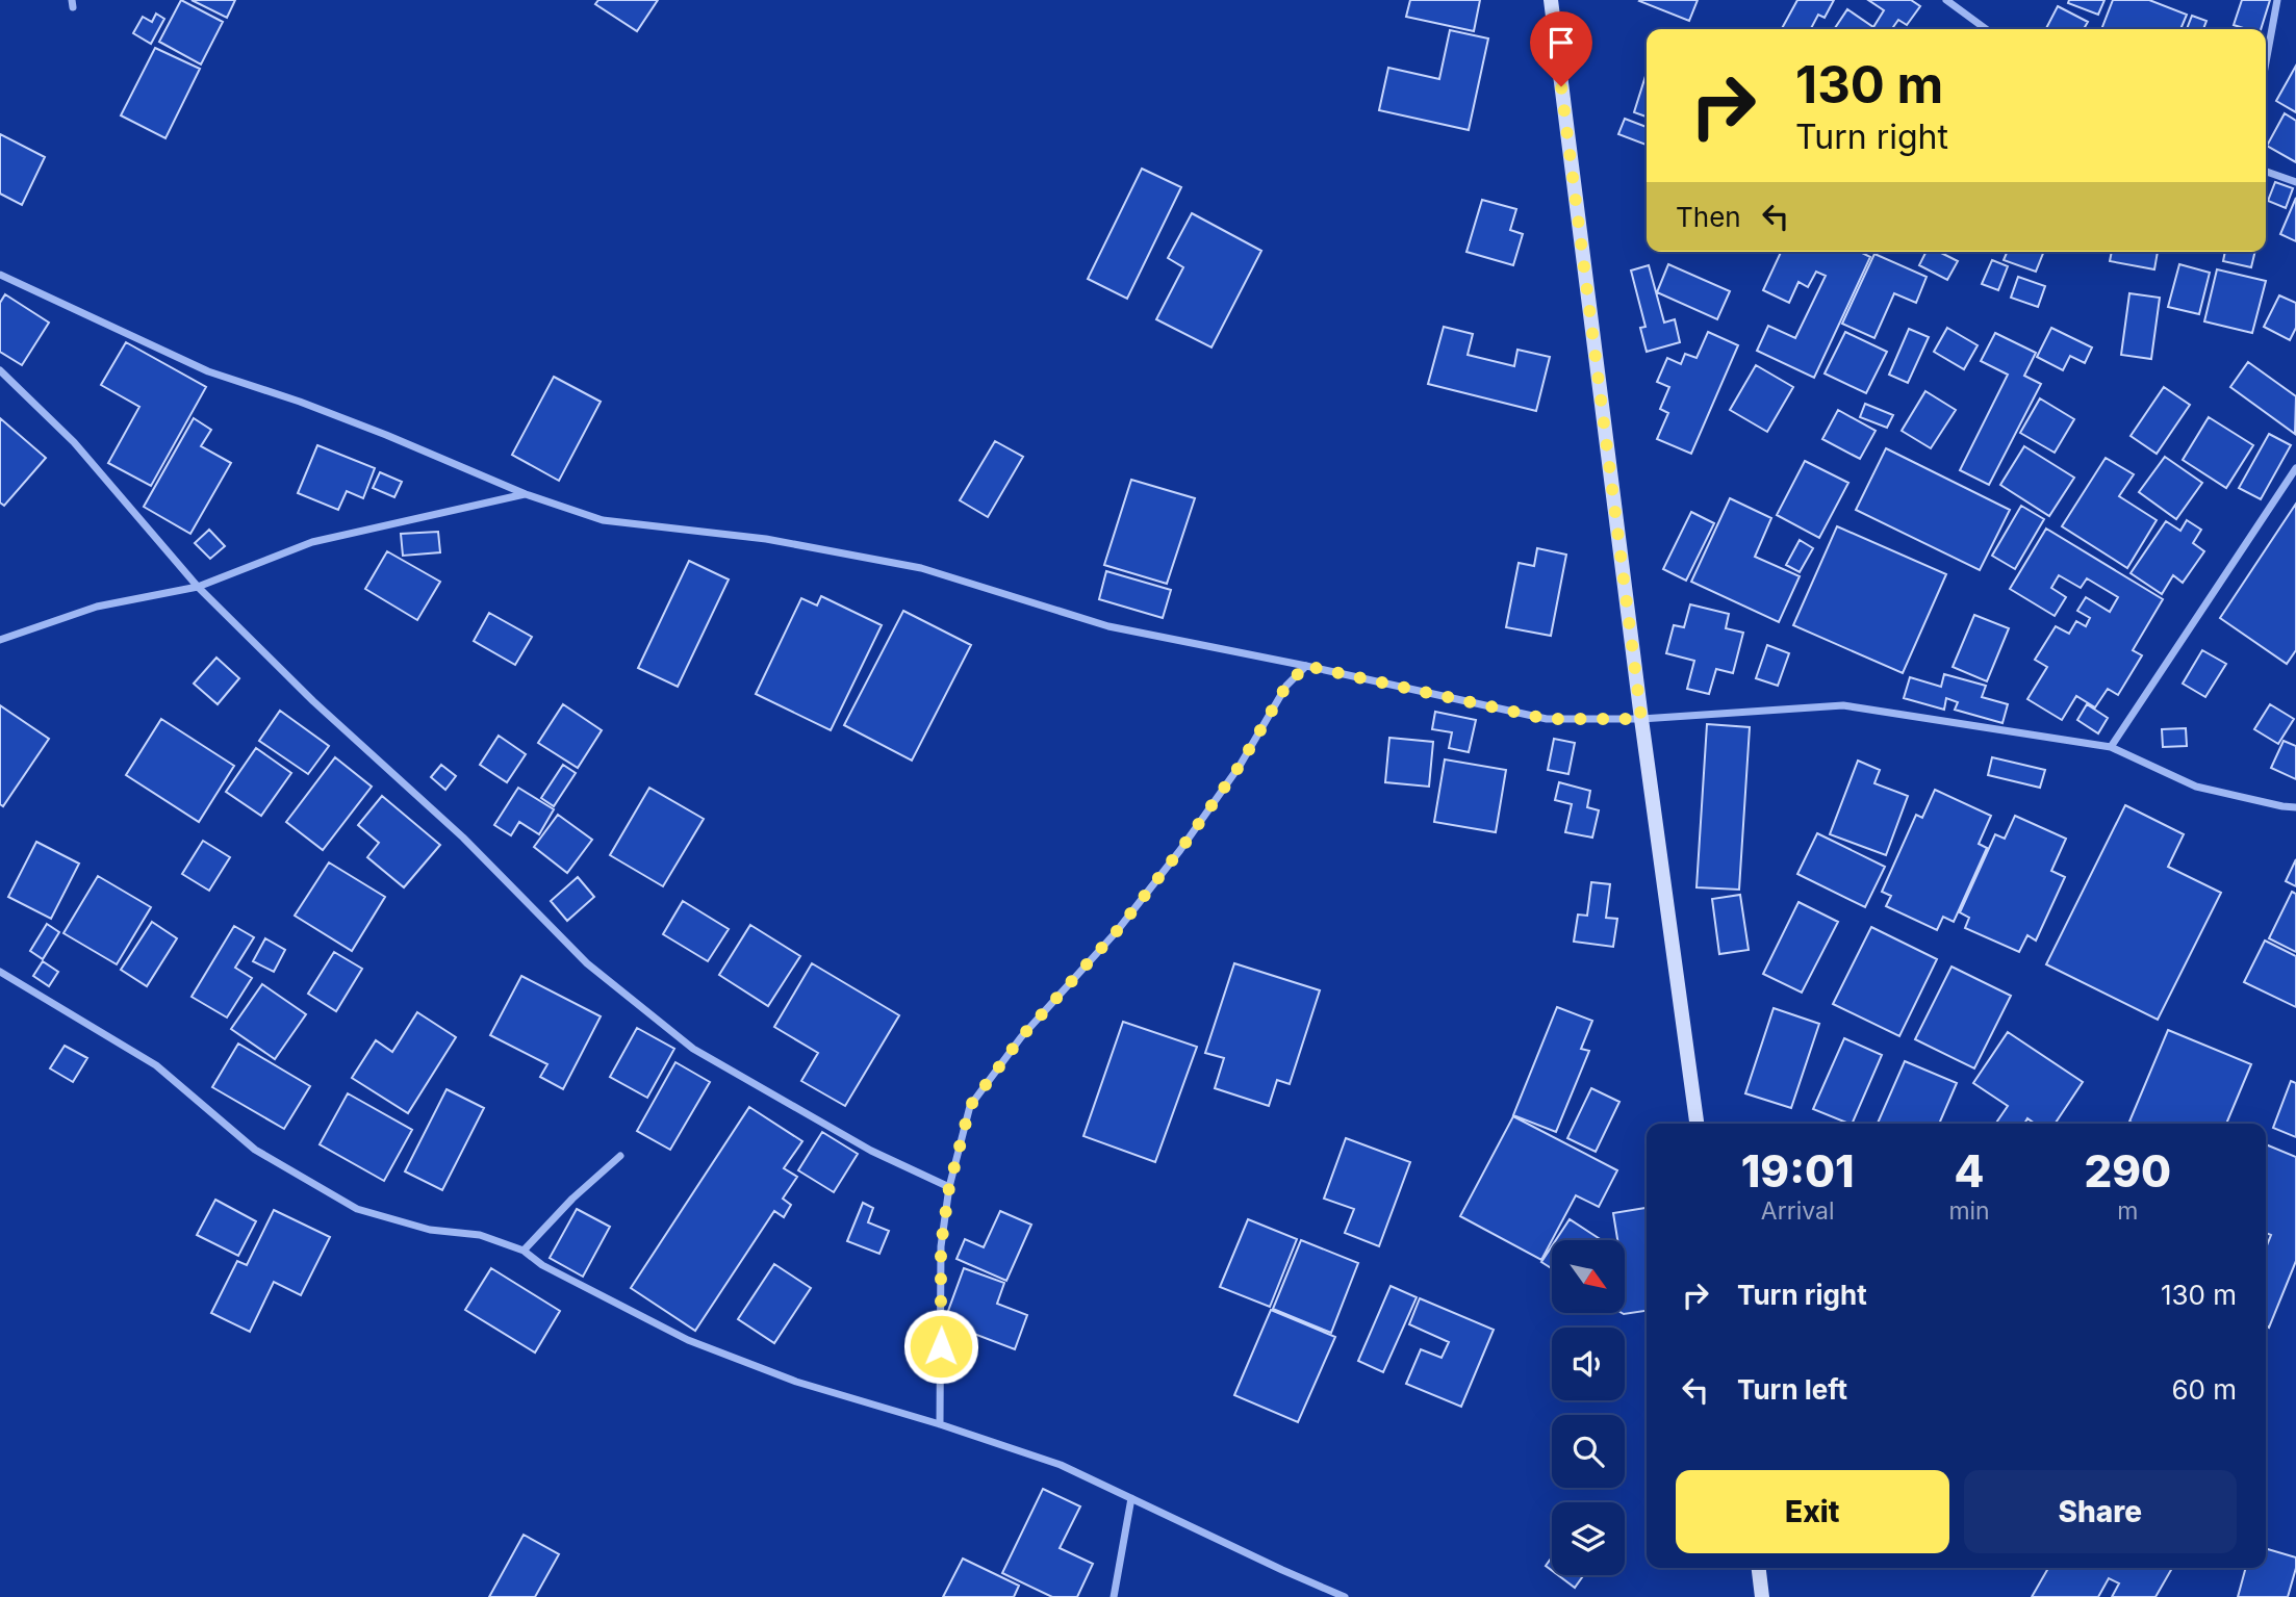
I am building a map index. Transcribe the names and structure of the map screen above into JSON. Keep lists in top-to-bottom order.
{
  "north": "bottom right",
  "page": {
    "turn": ["130 m", "Turn right"],
    "then": "Then",
    "eta": [
      "19:01",
      "Arrival",
      "4",
      "min",
      "290",
      "m"
    ],
    "list": [
      {
        "name": "Turn right",
        "value": "130 m"
      },
      {
        "name": "Turn left",
        "value": "60 m"
      }
    ],
    "buttons": ["Exit", "Share"]
  }
}
